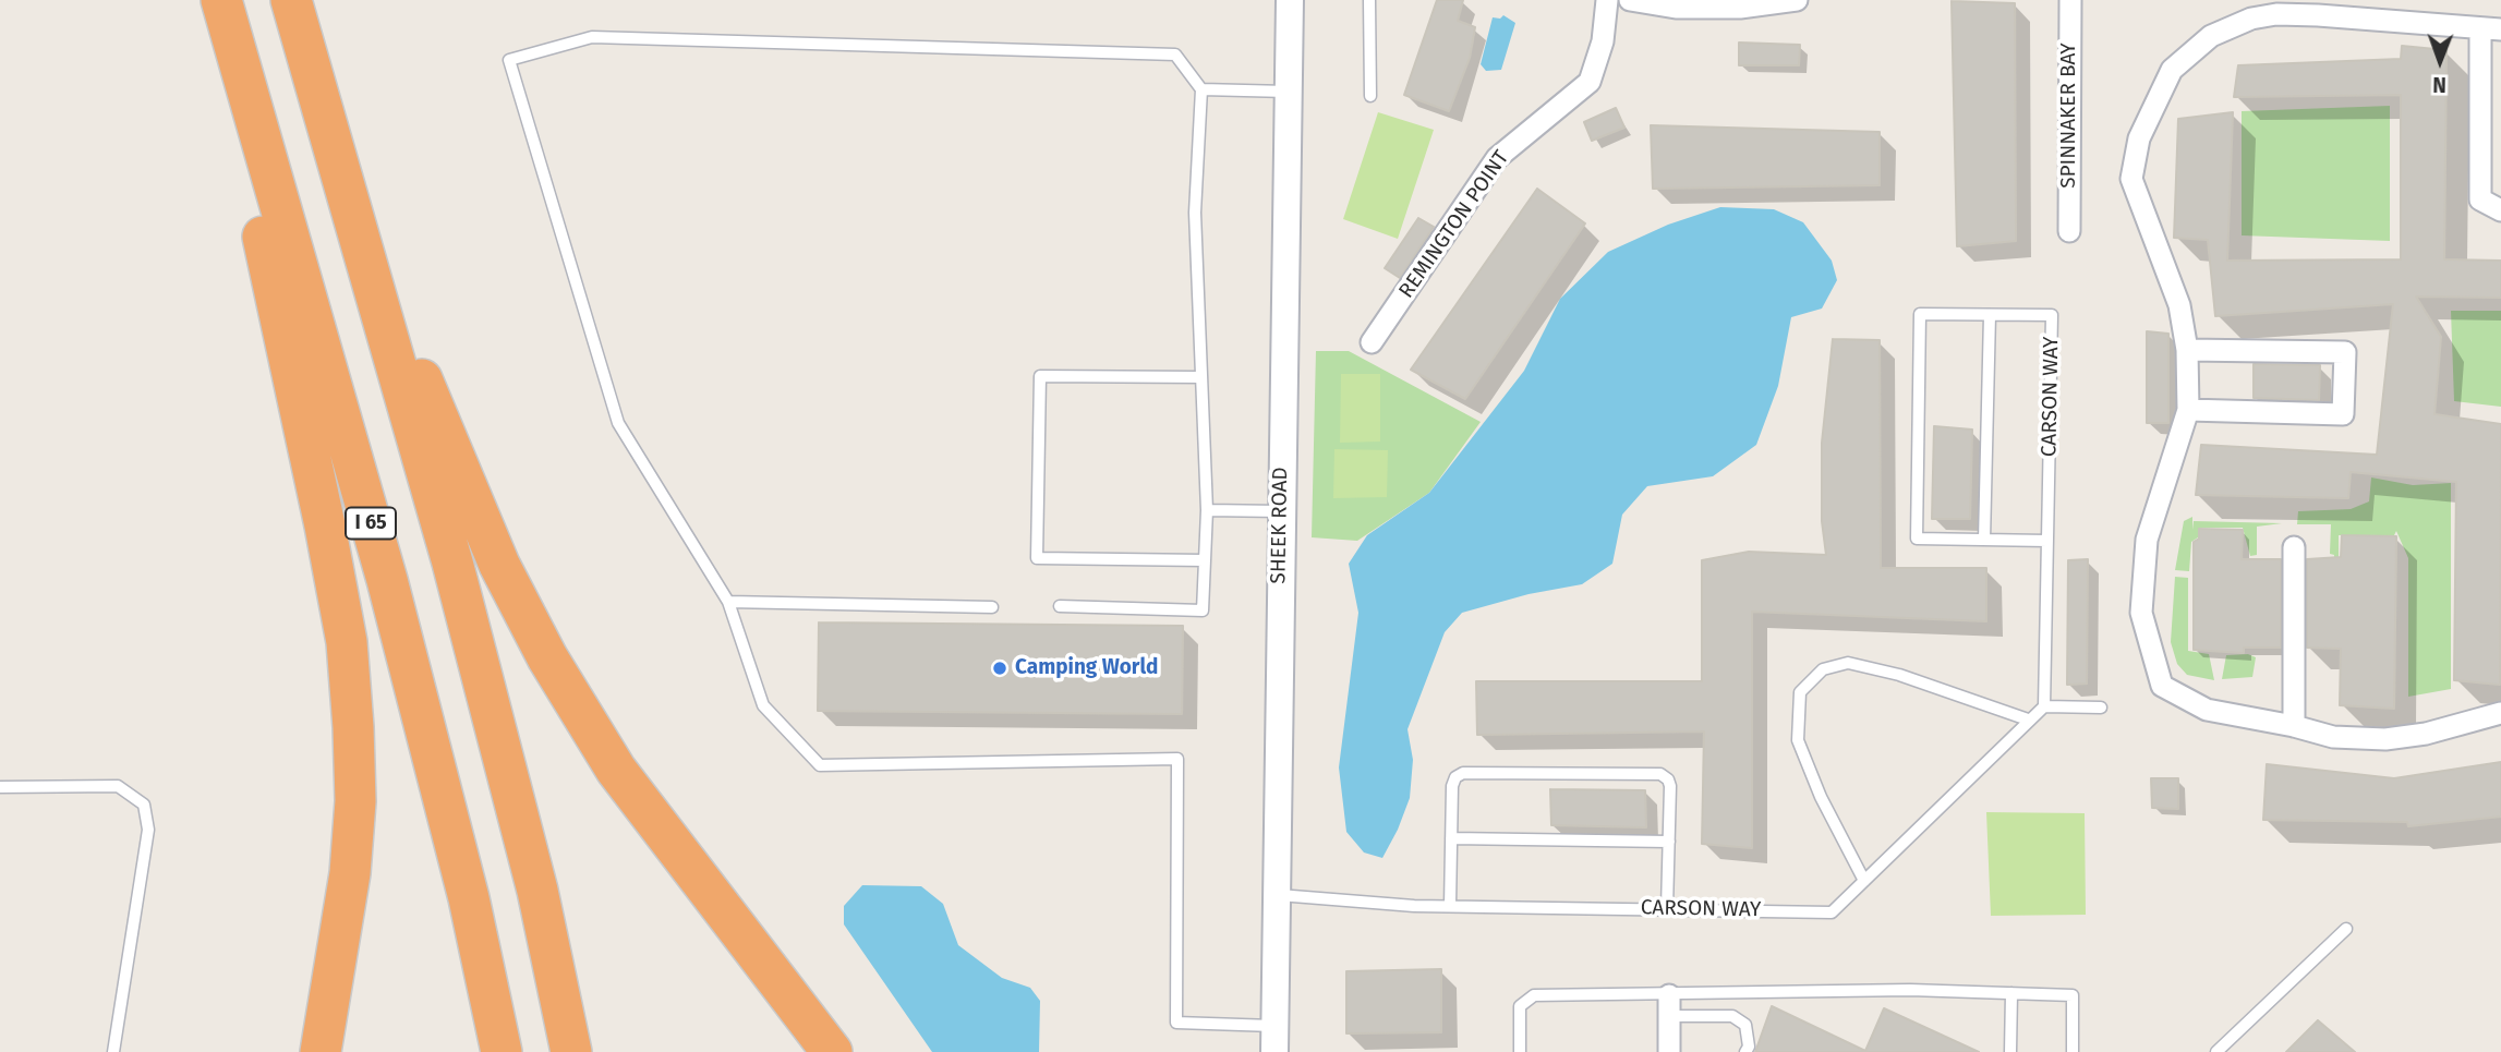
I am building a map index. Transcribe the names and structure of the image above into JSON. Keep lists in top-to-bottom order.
{
  "streets": {
    "highway": ["I 65"],
    "street": ["SPINNAKER BAY", "REMINGTON POINT", "SHEEK ROAD"],
    "lane": ["CARSON WAY"]
  },
  "crossings": [
    ["CARSON WAY", "SHEEK ROAD"]
  ],
  "places": ["Camping World"],
  "north": "bottom"
}
